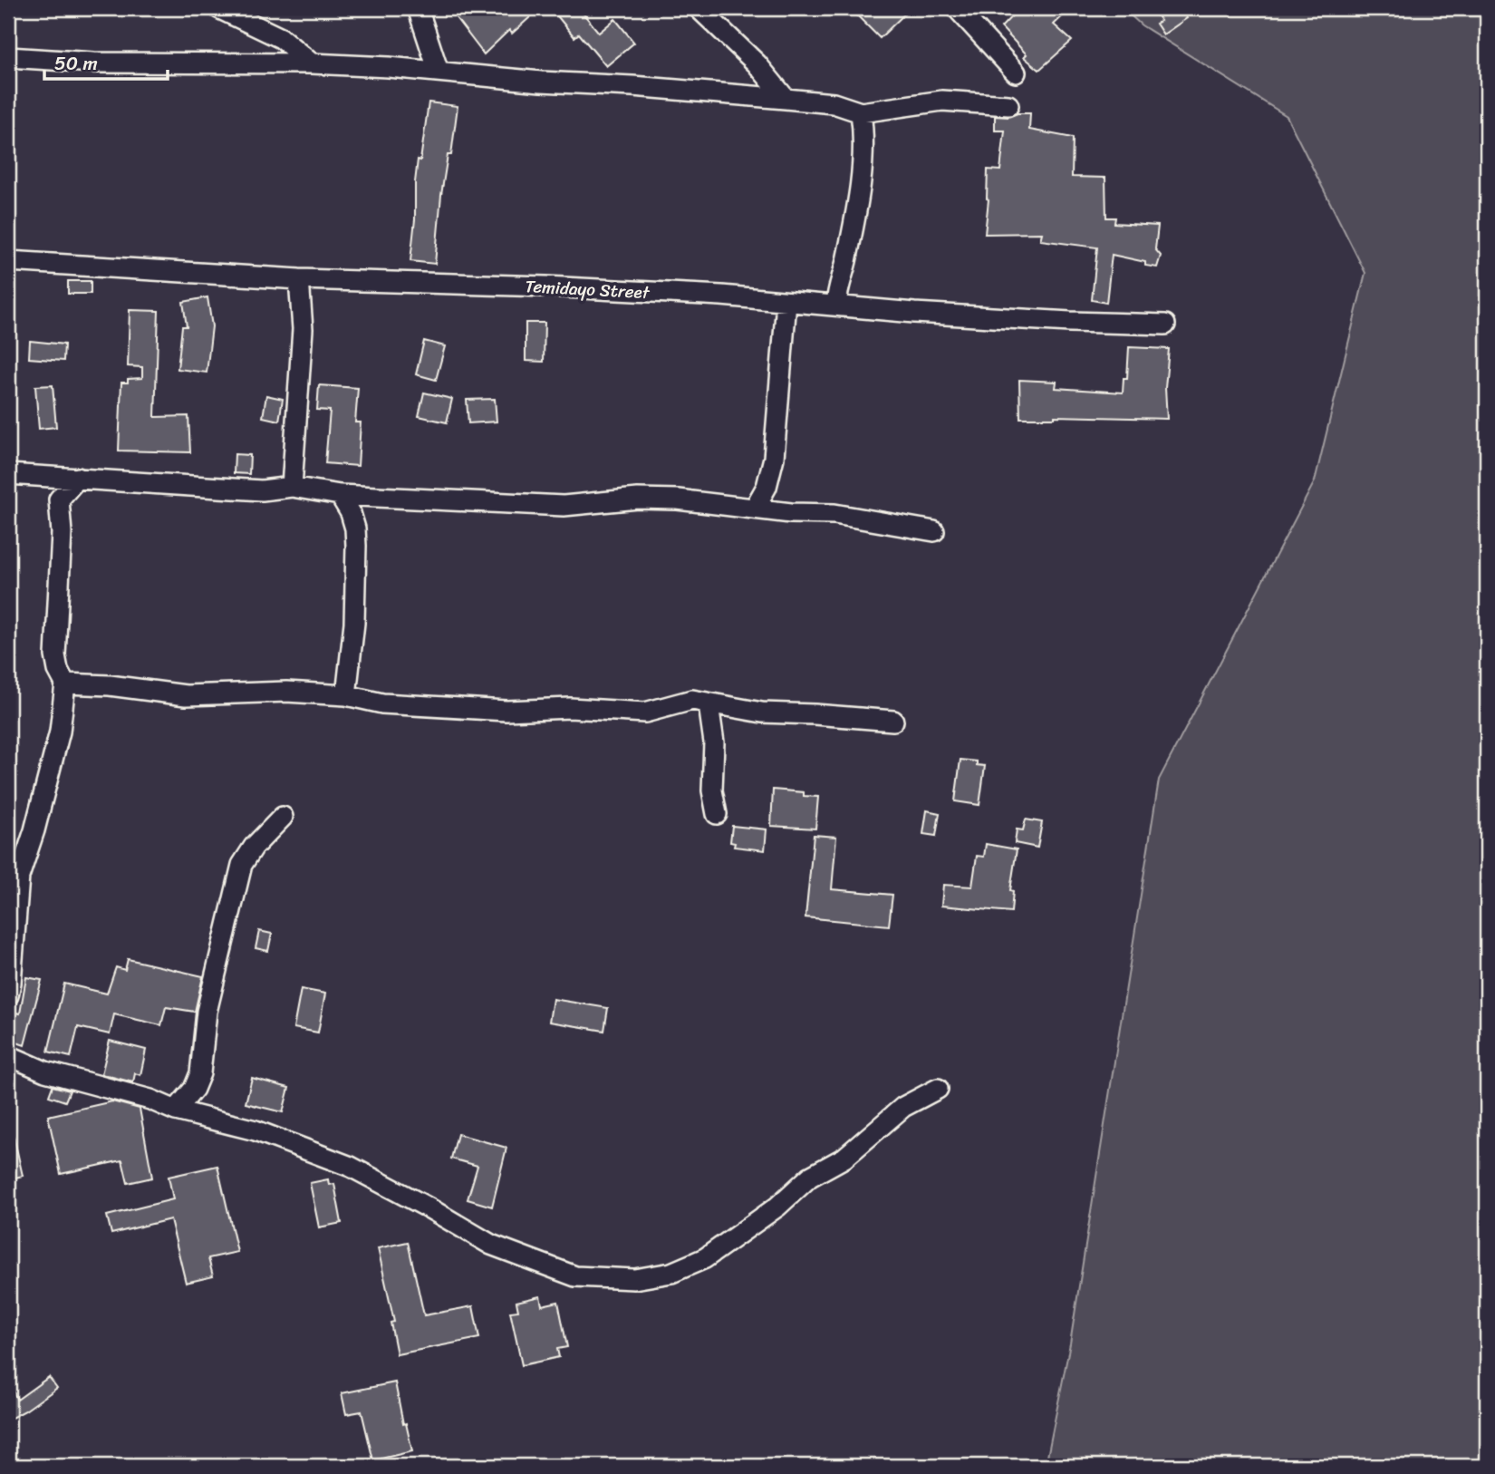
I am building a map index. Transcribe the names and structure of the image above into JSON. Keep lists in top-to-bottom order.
{
  "streets": {
    "street": ["Temidayo Street"]
  },
  "scale_bar": "50 m"
}
